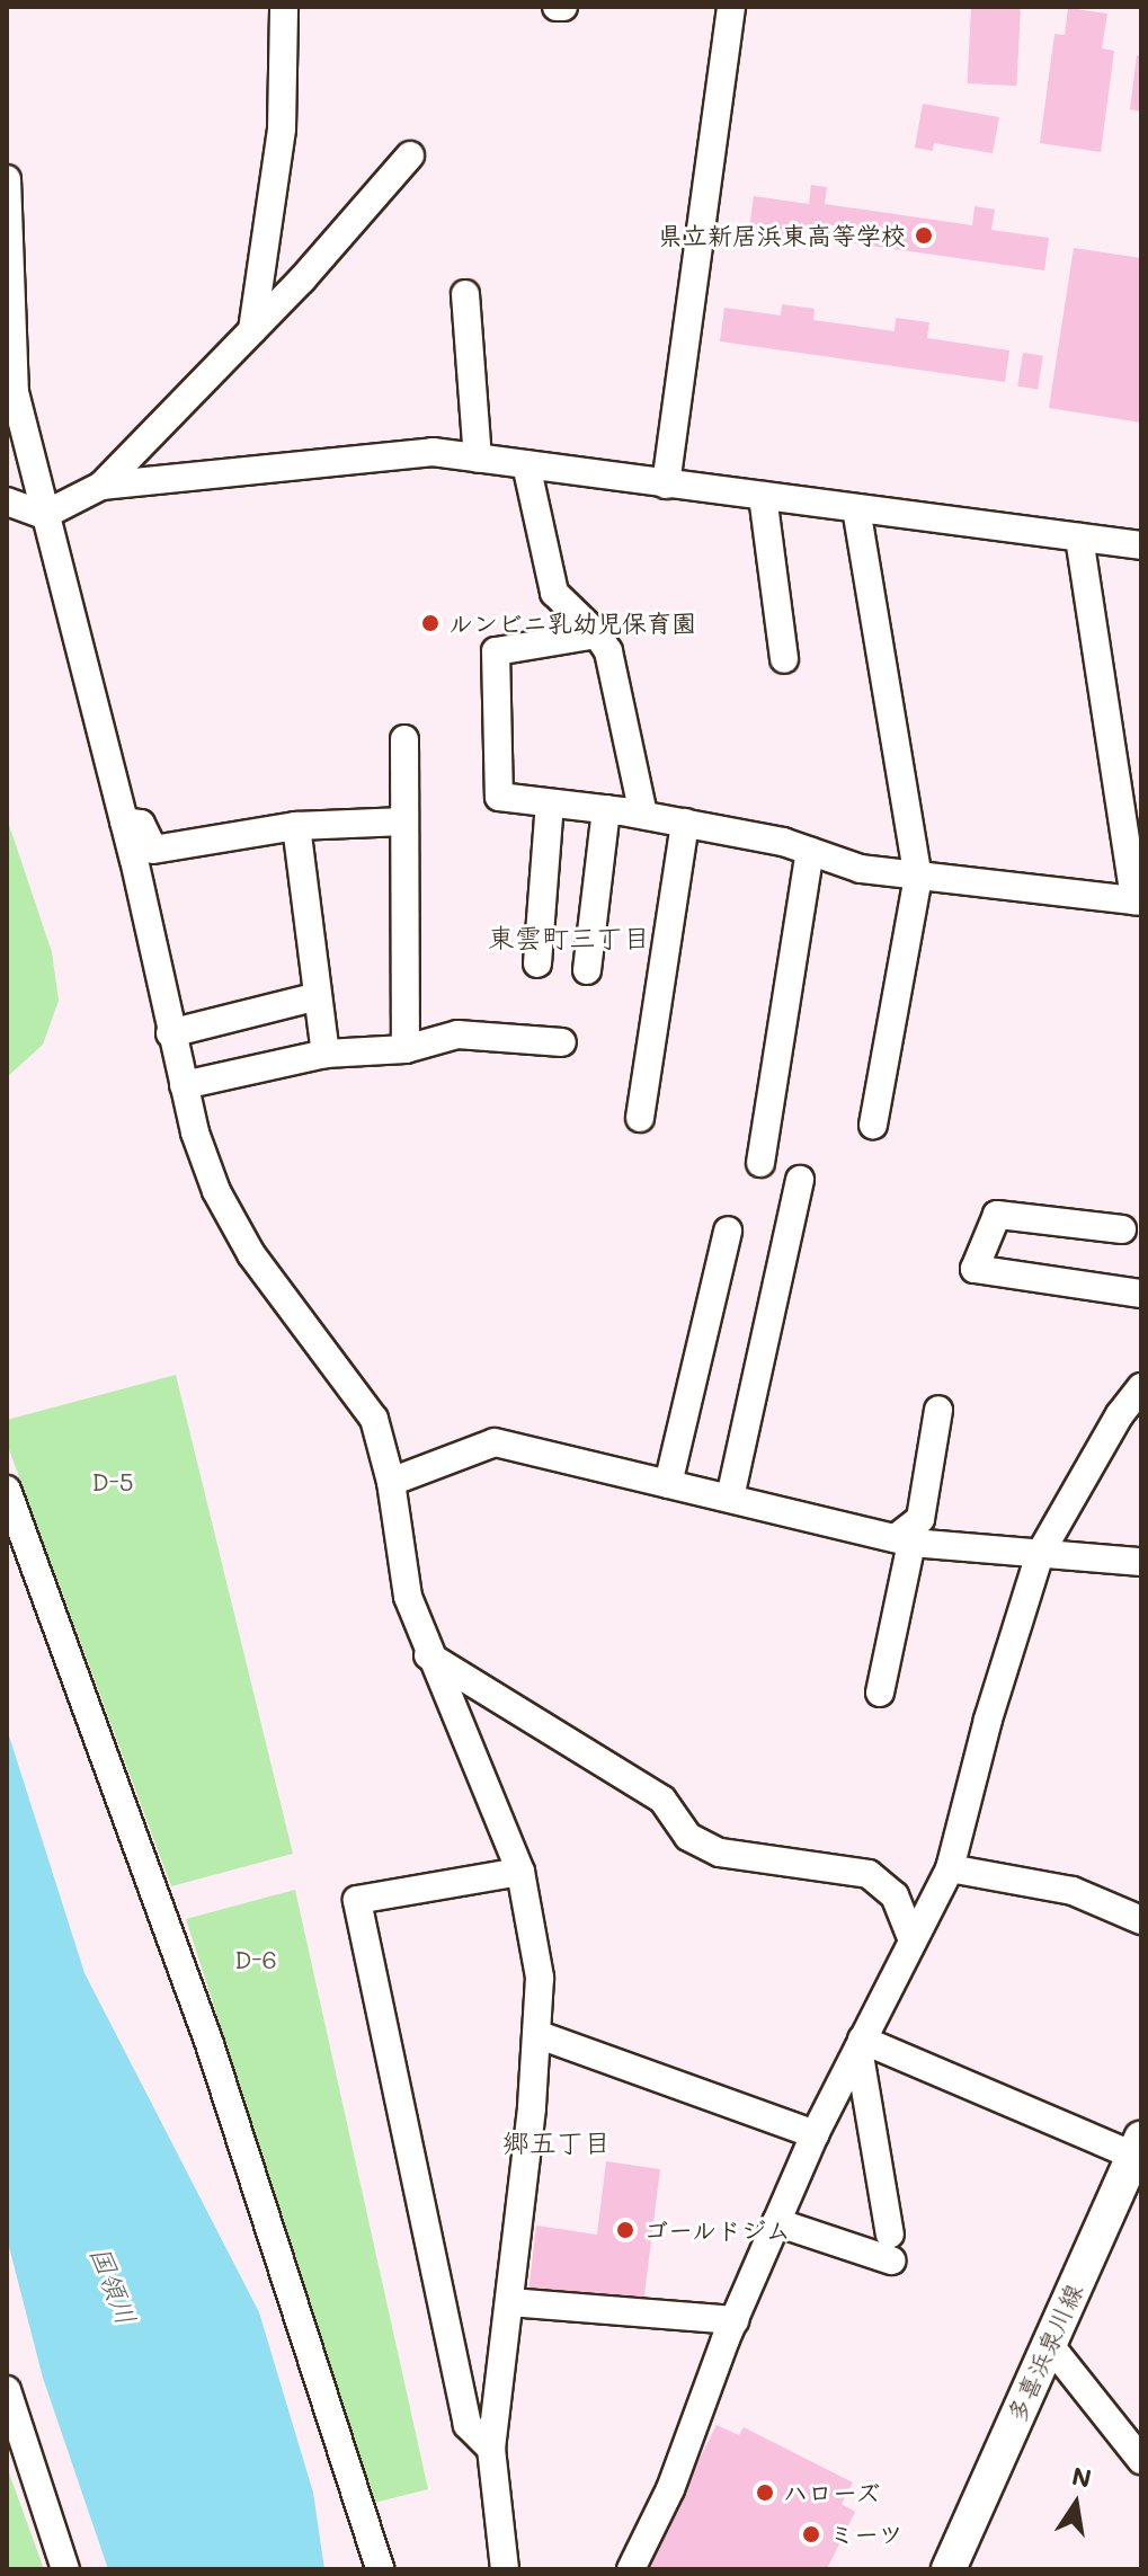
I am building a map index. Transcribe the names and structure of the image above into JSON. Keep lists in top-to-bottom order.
{
  "streets": {
    "main road": ["多喜浜泉川線"]
  },
  "districts": ["東雲町三丁目", "郷五丁目"],
  "water": ["国領川"],
  "parks": ["D-5", "D-6"],
  "places": [
    "県立新居浜東高等学校",
    "ルンビニ乳幼児保育園",
    "ゴールドジム",
    "ハローズ",
    "ミーツ"
  ],
  "north": "top"
}
